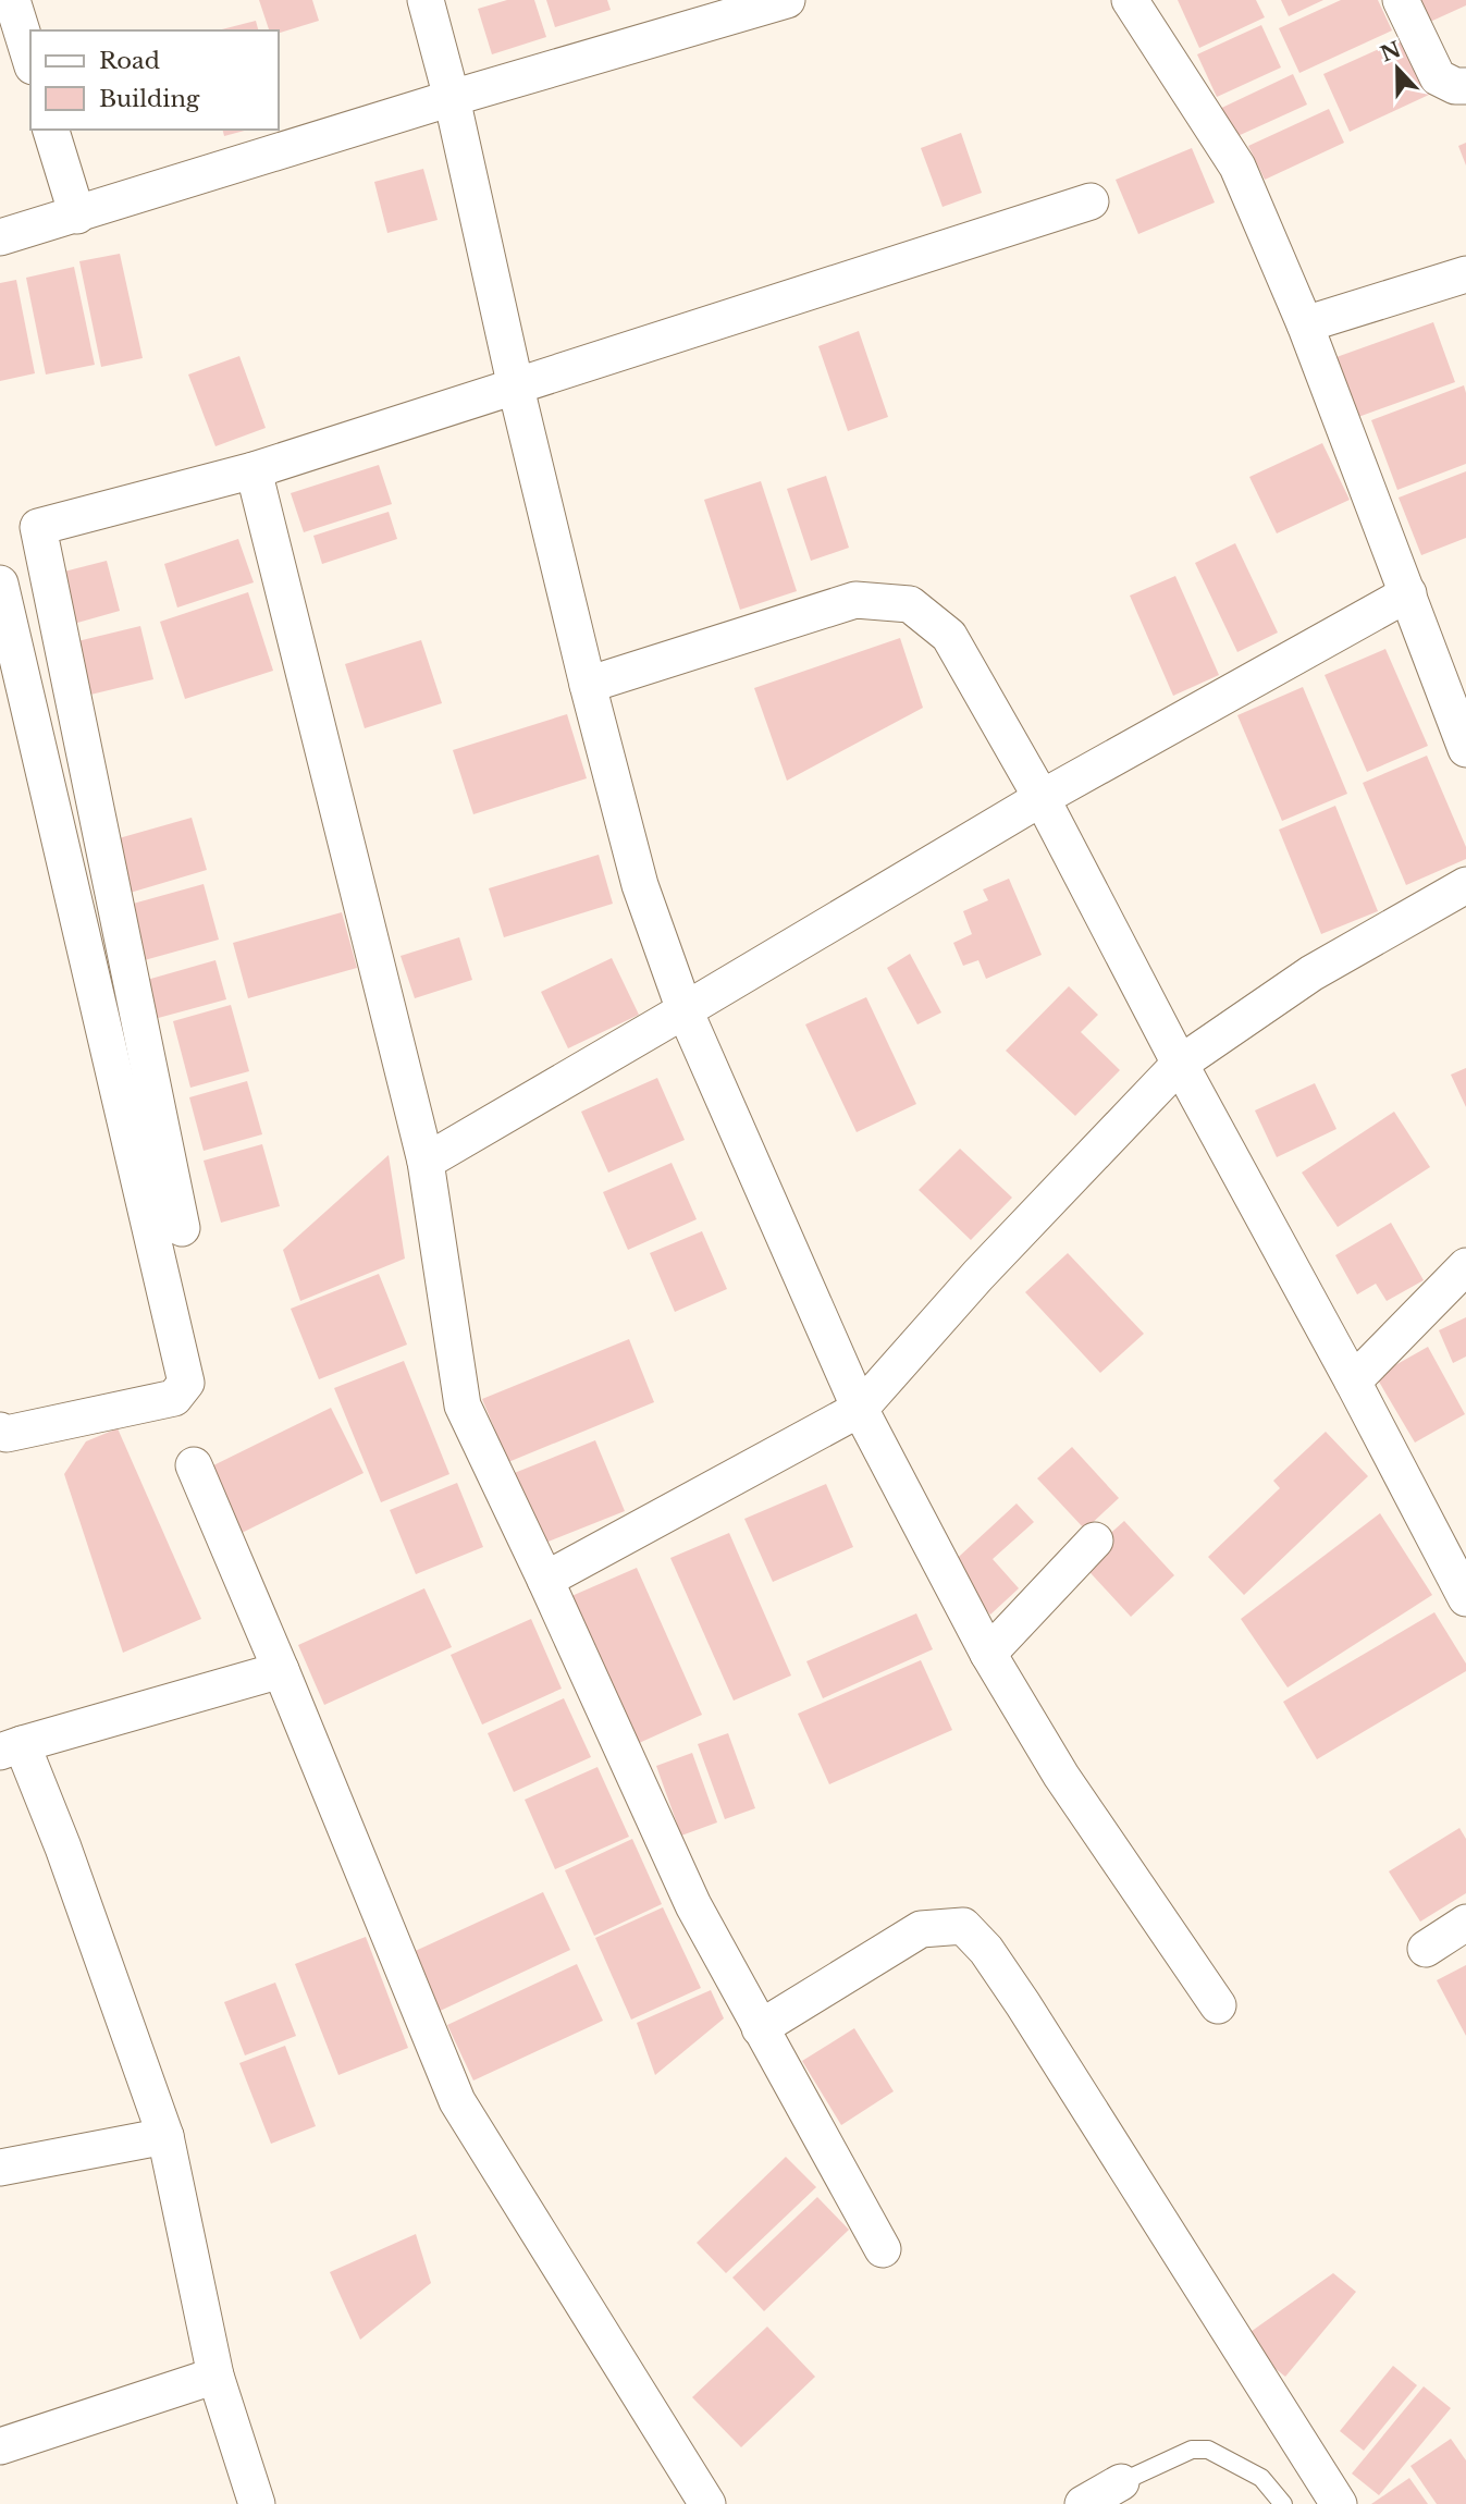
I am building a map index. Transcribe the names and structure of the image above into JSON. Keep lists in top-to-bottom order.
{
  "legend": ["Road", "Building"],
  "north": "top"
}
